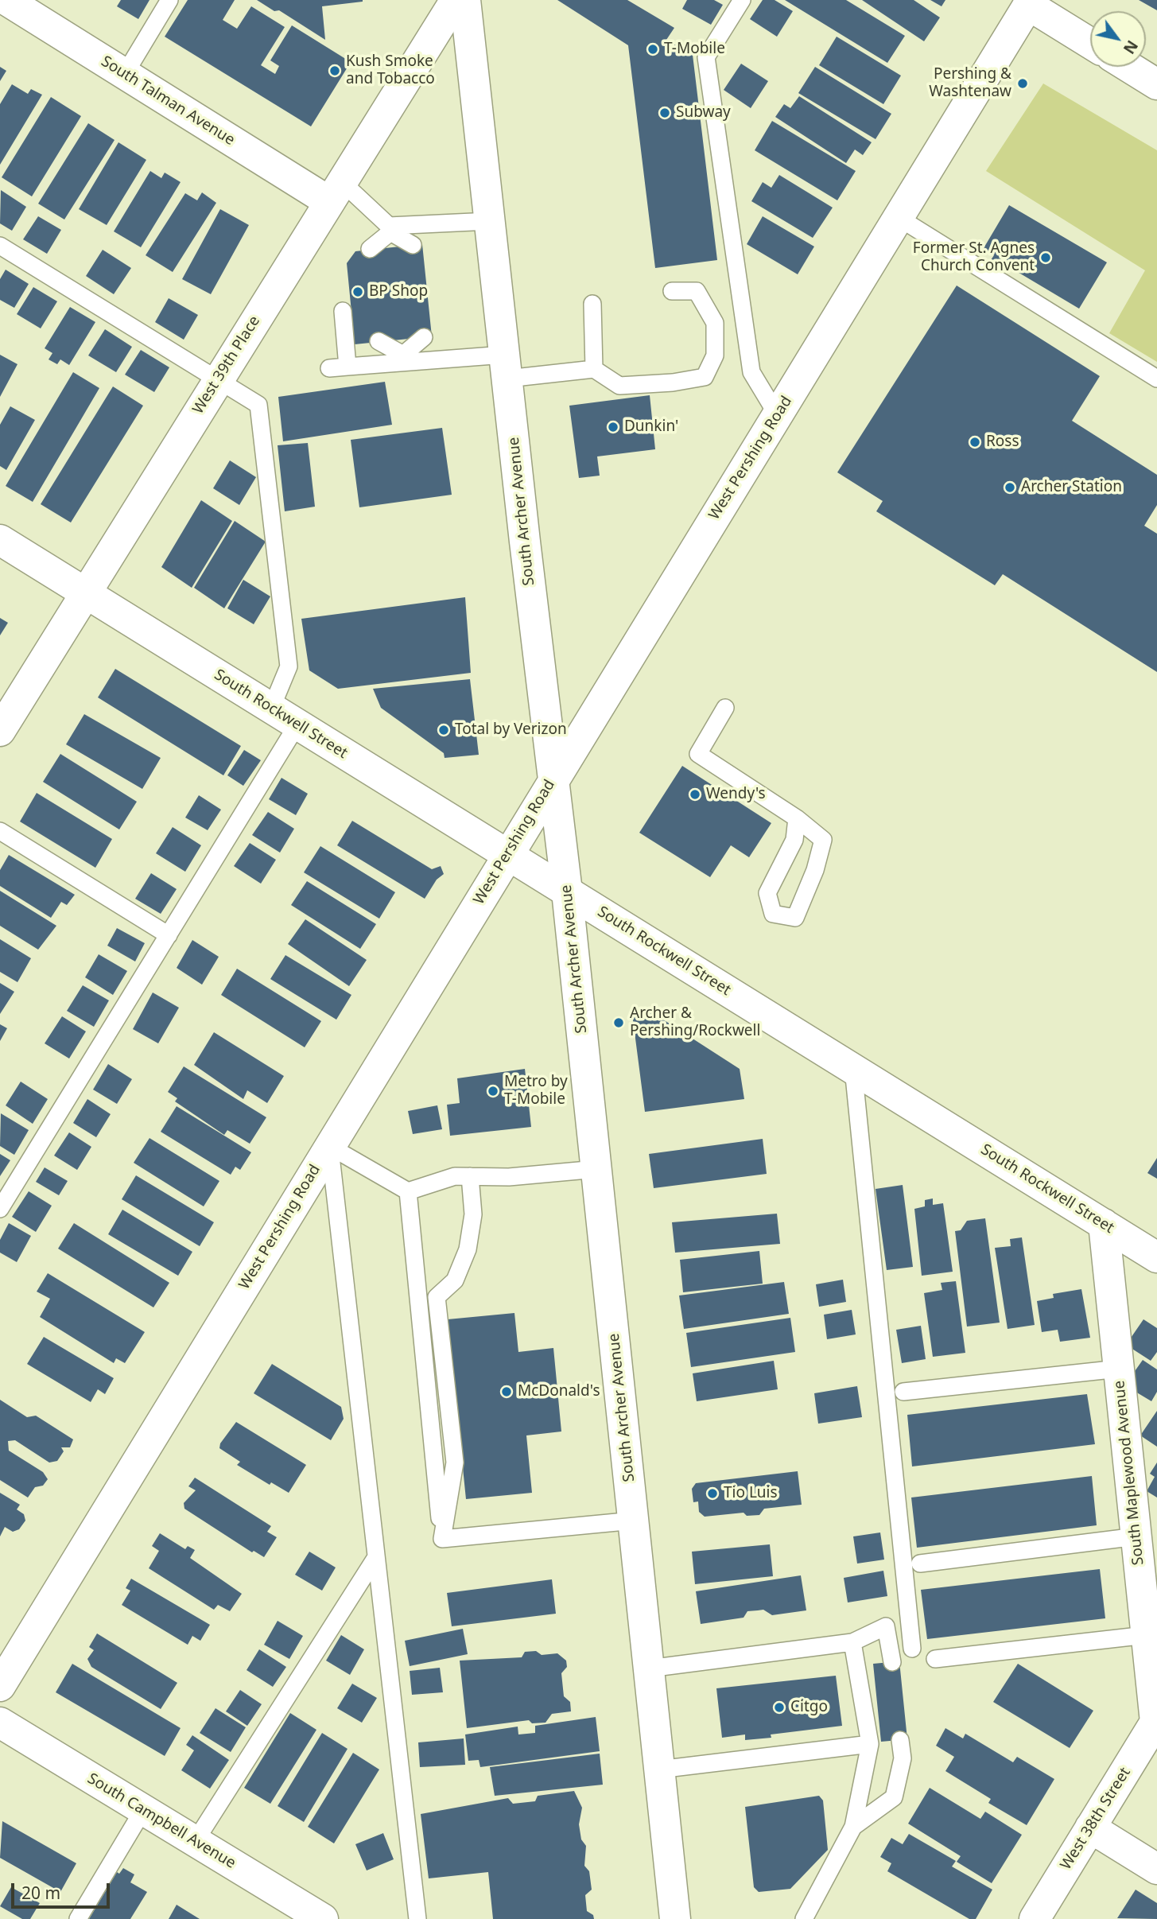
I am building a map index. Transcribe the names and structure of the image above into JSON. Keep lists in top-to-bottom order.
{
  "streets": {
    "street": [
      "South Talman Avenue",
      "West 39th Place",
      "West Pershing Road",
      "South Archer Avenue",
      "South Rockwell Street",
      "South Maplewood Avenue",
      "West 38th Street",
      "South Campbell Avenue"
    ]
  },
  "crossings": [
    ["South Talman Avenue", "West 39th Place"],
    ["West 39th Place", "South Rockwell Street"],
    ["West Pershing Road", "South Archer Avenue"],
    ["West Pershing Road", "South Rockwell Street"],
    ["South Archer Avenue", "South Rockwell Street"],
    ["South Rockwell Street", "South Maplewood Avenue"],
    ["South Maplewood Avenue", "West 38th Street"]
  ],
  "places": [
    "T-Mobile",
    "Kush Smoke and Tobacco",
    "Pershing & Washtenaw",
    "Subway",
    "Former St. Agnes Church Convent",
    "BP Shop",
    "Dunkin'",
    "Ross",
    "Archer Station",
    "Total by Verizon",
    "Wendy's",
    "Archer & Pershing/Rockwell",
    "Metro by T-Mobile",
    "McDonald's",
    "Tio Luis",
    "Citgo"
  ],
  "scale_bar": "20 m",
  "north": "bottom right"
}
